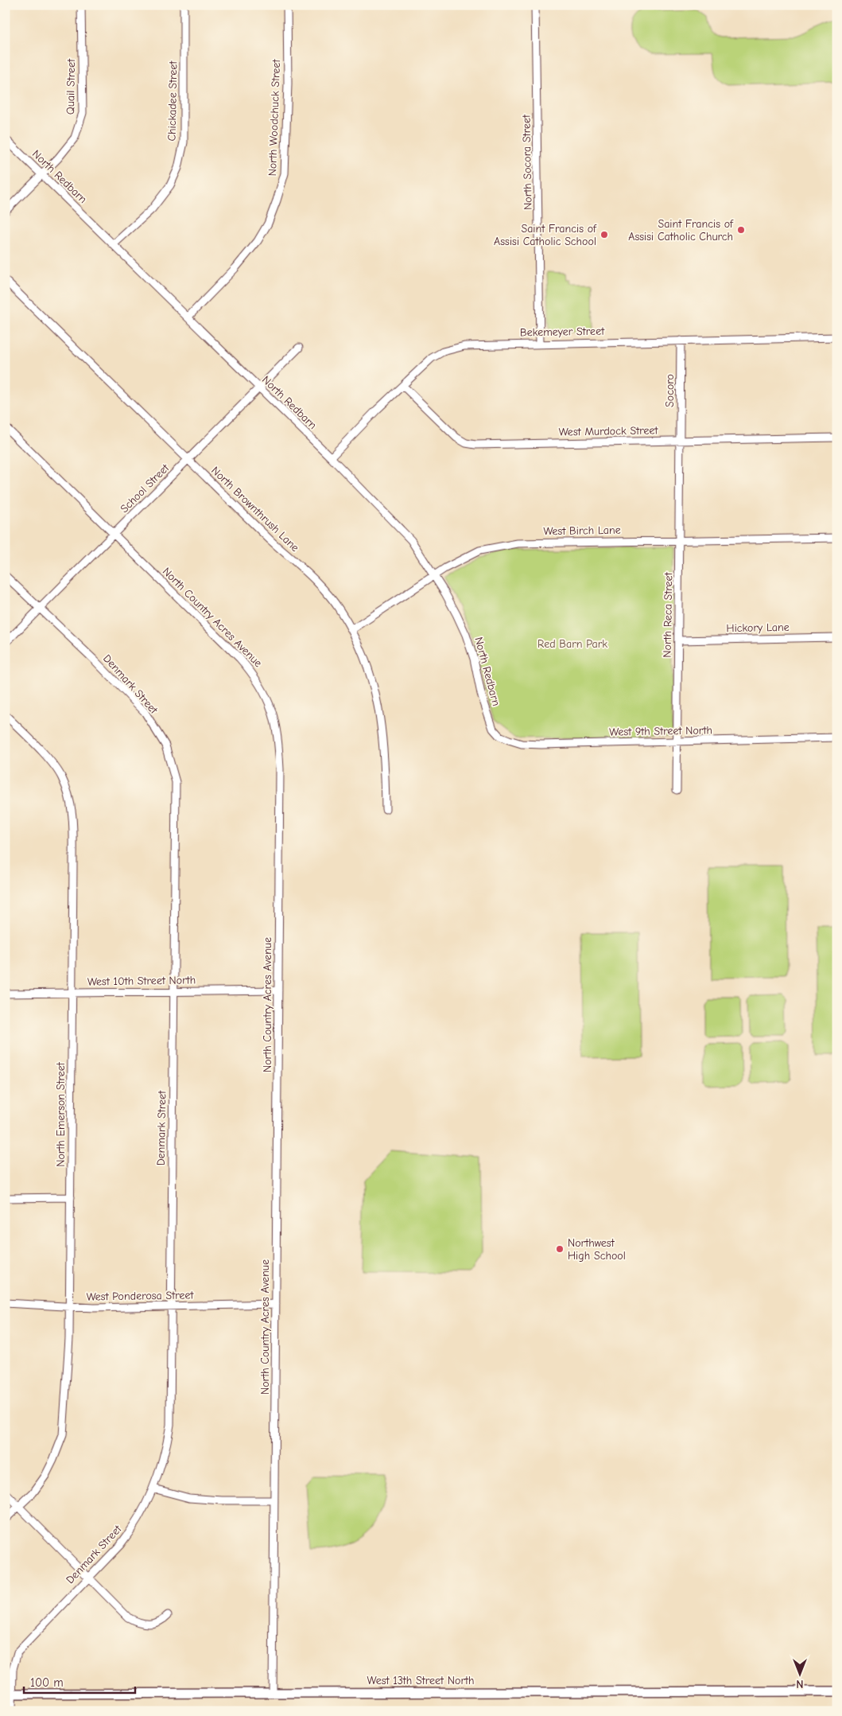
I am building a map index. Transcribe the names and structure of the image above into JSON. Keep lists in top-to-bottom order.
{
  "streets": {
    "street": [
      "Quail Street",
      "Chickadee Street",
      "North Woodchuck Street",
      "North Socora Street",
      "North Redbarn",
      "Bekemeyer Street",
      "Socoro",
      "West Murdock Street",
      "School Street",
      "North Brownthrush Lane",
      "West Birch Lane",
      "North Reca Street",
      "North Country Acres Avenue",
      "Hickory Lane",
      "Denmark Street",
      "West 9th Street North",
      "West 10th Street North",
      "North Emerson Street",
      "West Ponderosa Street",
      "West 13th Street North"
    ]
  },
  "crossings": [
    ["Quail Street", "North Redbarn"],
    ["Chickadee Street", "North Redbarn"],
    ["North Woodchuck Street", "North Redbarn"],
    ["North Socora Street", "Bekemeyer Street"],
    ["North Redbarn", "Bekemeyer Street"],
    ["North Redbarn", "School Street"],
    ["North Redbarn", "West Birch Lane"],
    ["North Redbarn", "West 9th Street North"],
    ["Bekemeyer Street", "Socoro"],
    ["Bekemeyer Street", "West Murdock Street"],
    ["Socoro", "West Murdock Street"],
    ["Socoro", "North Reca Street"],
    ["West Murdock Street", "North Reca Street"],
    ["School Street", "North Brownthrush Lane"],
    ["School Street", "North Country Acres Avenue"],
    ["School Street", "Denmark Street"],
    ["North Brownthrush Lane", "West Birch Lane"],
    ["West Birch Lane", "North Reca Street"],
    ["North Reca Street", "Hickory Lane"],
    ["North Reca Street", "West 9th Street North"],
    ["North Country Acres Avenue", "West 10th Street North"],
    ["North Country Acres Avenue", "West Ponderosa Street"],
    ["North Country Acres Avenue", "West 13th Street North"],
    ["Denmark Street", "West 10th Street North"],
    ["Denmark Street", "West Ponderosa Street"],
    ["Denmark Street", "West 13th Street North"],
    ["West 10th Street North", "North Emerson Street"],
    ["North Emerson Street", "West Ponderosa Street"]
  ],
  "parks": ["Red Barn Park"],
  "places": ["Saint Francis of Assisi Catholic Church", "Saint Francis of Assisi Catholic School", "Northwest High School"],
  "scale_bar": "100 m",
  "north": "bottom"
}
